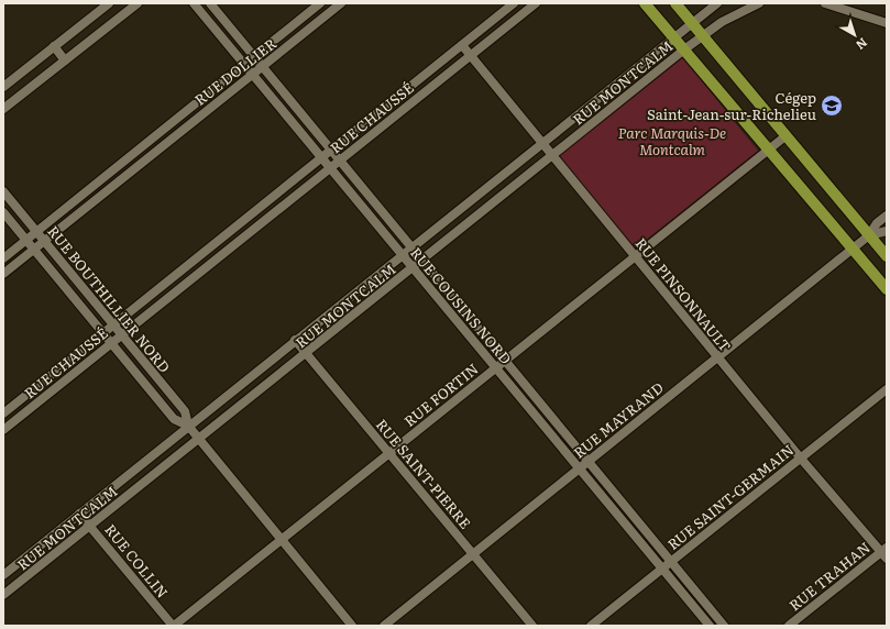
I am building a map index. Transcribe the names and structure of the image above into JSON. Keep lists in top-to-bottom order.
{
  "streets": {
    "street": [
      "RUE DOLLIER",
      "RUE MONTCALM",
      "RUE CHAUSSÉ",
      "RUE PINSONNAULT",
      "RUE BOUTHILLIER NORD",
      "RUE COUSINS NORD",
      "RUE FORTIN",
      "RUE MAYRAND",
      "RUE SAINT-PIERRE",
      "RUE SAINT-GERMAIN",
      "RUE COLLIN",
      "RUE TRAHAN"
    ]
  },
  "crossings": [
    ["RUE DOLLIER", "RUE BOUTHILLIER NORD"],
    ["RUE DOLLIER", "RUE COUSINS NORD"],
    ["RUE MONTCALM", "RUE PINSONNAULT"],
    ["RUE MONTCALM", "RUE BOUTHILLIER NORD"],
    ["RUE MONTCALM", "RUE COUSINS NORD"],
    ["RUE MONTCALM", "RUE SAINT-PIERRE"],
    ["RUE MONTCALM", "RUE COLLIN"],
    ["RUE CHAUSSÉ", "RUE PINSONNAULT"],
    ["RUE CHAUSSÉ", "RUE BOUTHILLIER NORD"],
    ["RUE CHAUSSÉ", "RUE COUSINS NORD"],
    ["RUE PINSONNAULT", "RUE FORTIN"],
    ["RUE PINSONNAULT", "RUE MAYRAND"],
    ["RUE PINSONNAULT", "RUE SAINT-GERMAIN"],
    ["RUE PINSONNAULT", "RUE TRAHAN"],
    ["RUE BOUTHILLIER NORD", "RUE FORTIN"],
    ["RUE COUSINS NORD", "RUE FORTIN"],
    ["RUE COUSINS NORD", "RUE MAYRAND"],
    ["RUE COUSINS NORD", "RUE SAINT-GERMAIN"],
    ["RUE FORTIN", "RUE SAINT-PIERRE"],
    ["RUE FORTIN", "RUE COLLIN"],
    ["RUE MAYRAND", "RUE SAINT-PIERRE"]
  ],
  "parks": ["Parc Marquis-De Montcalm"],
  "places": {
    "school or university": ["Cégep Saint-Jean-sur-Richelieu"]
  },
  "north": "bottom right"
}
